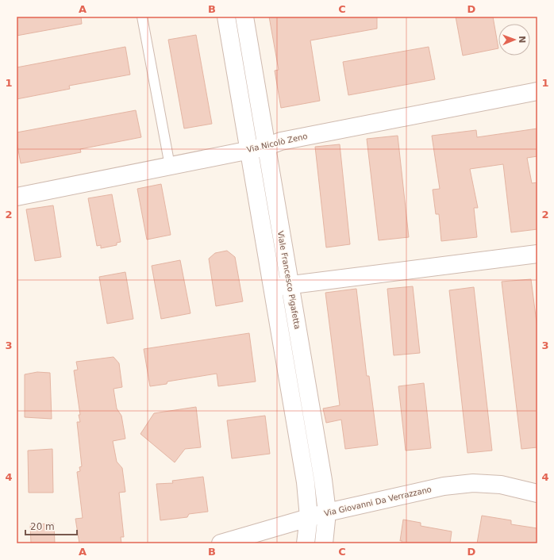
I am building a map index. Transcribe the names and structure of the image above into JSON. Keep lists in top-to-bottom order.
{
  "streets": {
    "street": ["Via Nicolò Zeno", "Viale Francesco Pigafetta", "Via Giovanni Da Verrazzano"]
  },
  "crossings": [
    ["Via Nicolò Zeno", "Viale Francesco Pigafetta"],
    ["Viale Francesco Pigafetta", "Via Giovanni Da Verrazzano"]
  ],
  "scale_bar": "20 m",
  "north": "right",
  "grid": {
    "columns": [
      "A",
      "B",
      "C",
      "D"
    ],
    "rows": [
      "1",
      "2",
      "3",
      "4"
    ]
  }
}
